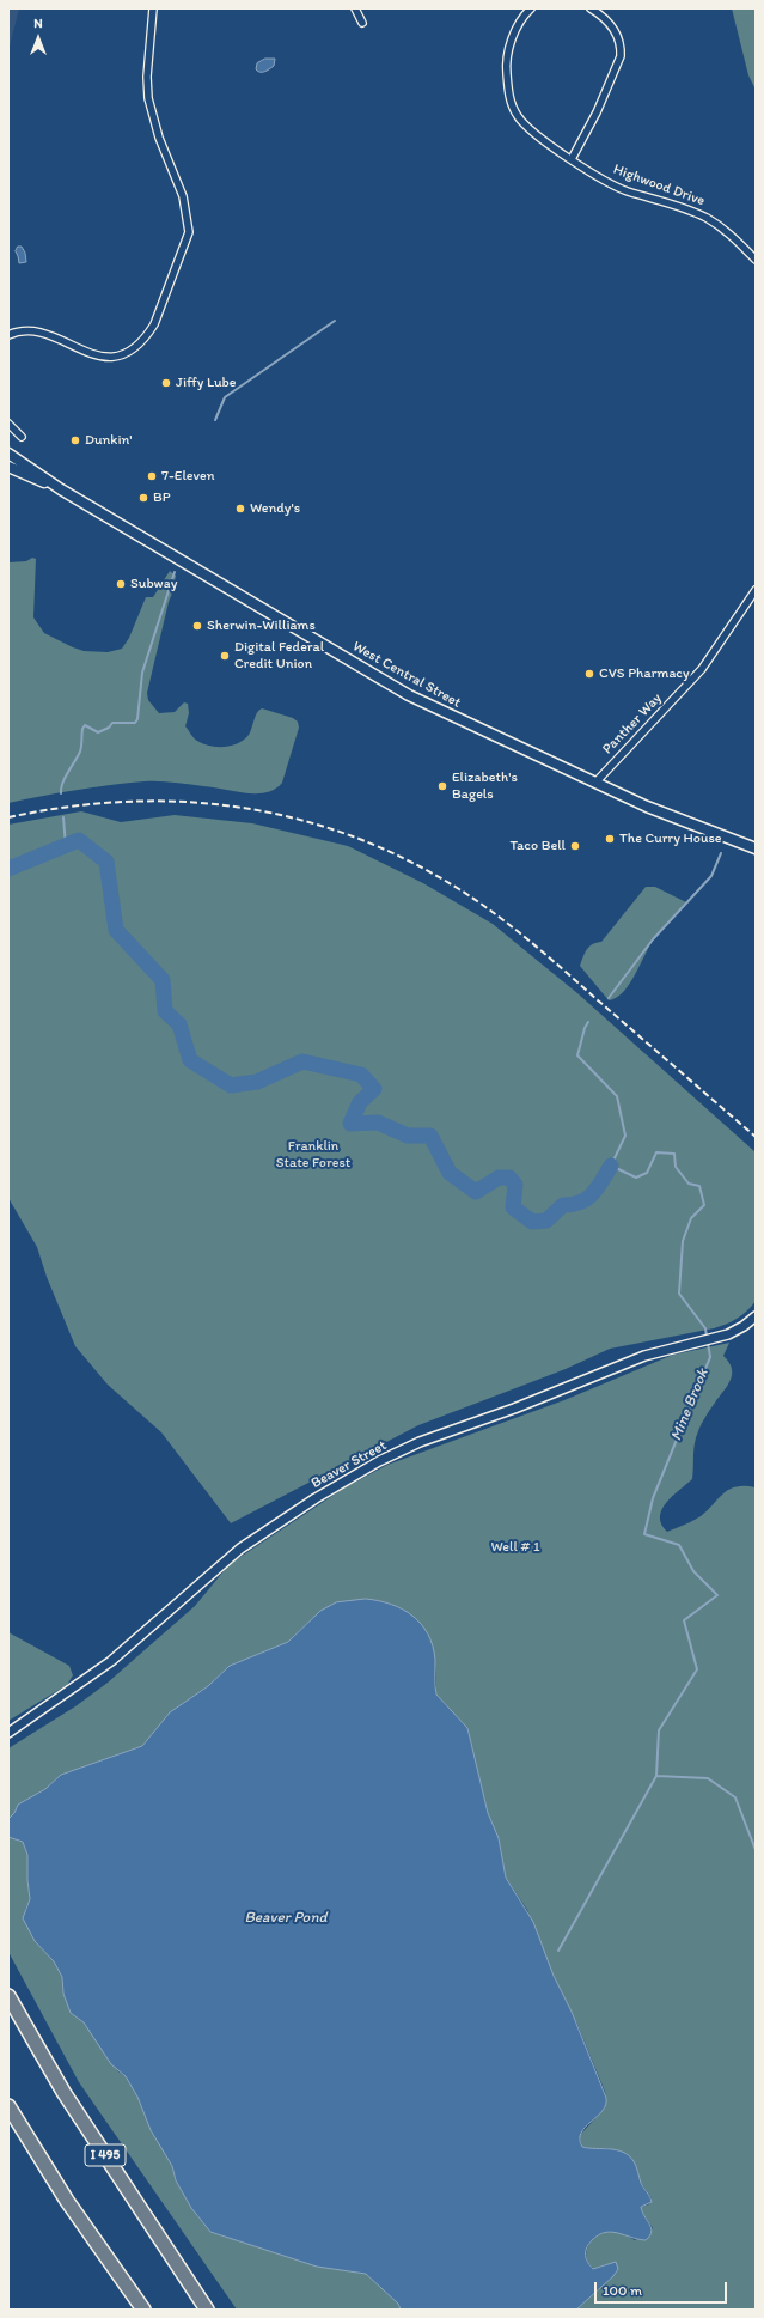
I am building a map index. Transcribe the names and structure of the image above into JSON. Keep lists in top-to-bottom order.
{
  "streets": {
    "highway": ["I 495"],
    "main road": ["West Central Street"],
    "street": ["Highwood Drive", "Panther Way", "Beaver Street"]
  },
  "crossings": [
    ["West Central Street", "Panther Way"]
  ],
  "water": ["Mine Brook", "Beaver Pond"],
  "parks": ["Franklin State Forest", "Well # 1"],
  "places": [
    "Jiffy Lube",
    "Dunkin'",
    "7-Eleven",
    "BP",
    "Wendy's",
    "Subway",
    "Sherwin-Williams",
    "Digital Federal Credit Union",
    "CVS Pharmacy",
    "Elizabeth's Bagels",
    "The Curry House",
    "Taco Bell"
  ],
  "scale_bar": "100 m",
  "north": "top"
}
